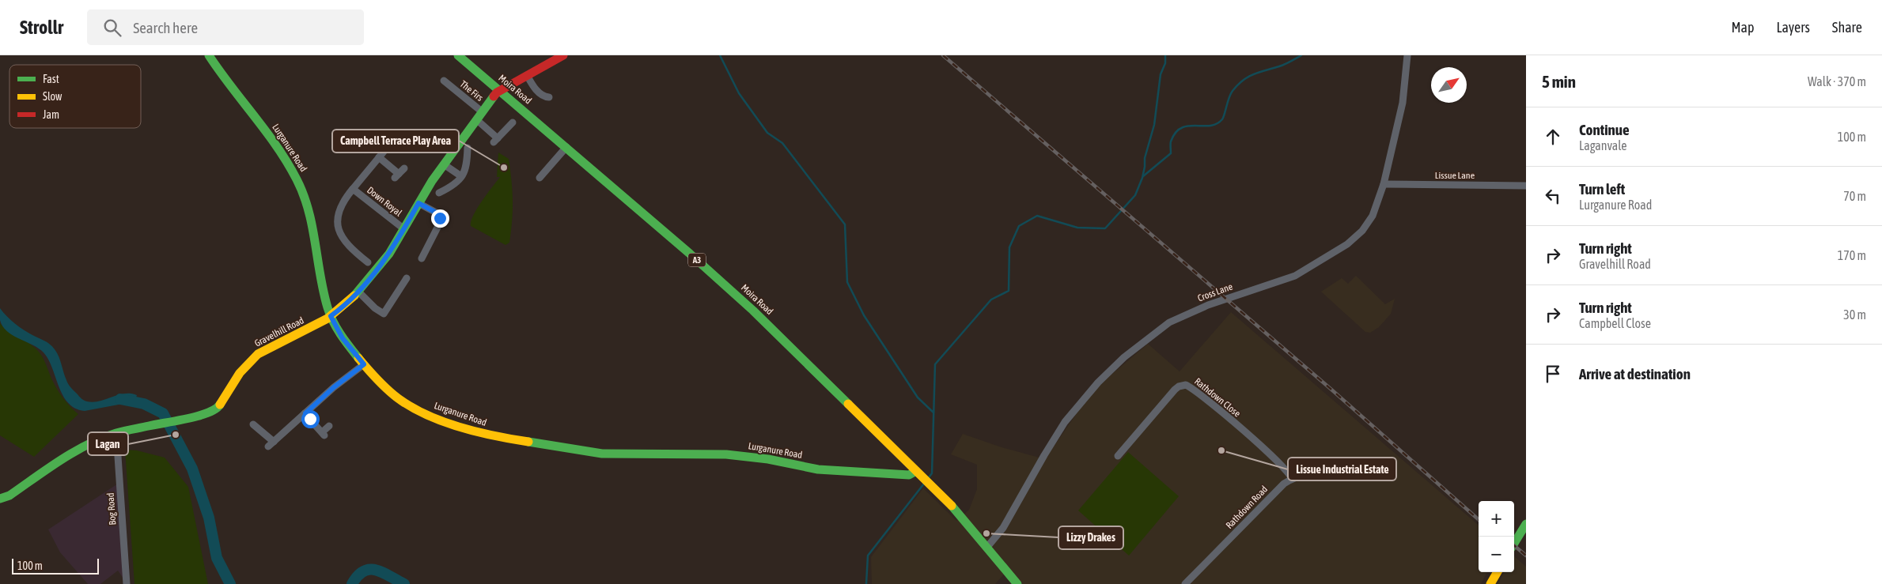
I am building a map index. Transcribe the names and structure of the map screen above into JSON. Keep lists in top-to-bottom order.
{
  "streets": {
    "main road": [
      "Moira Road",
      "Lurganure Road",
      "A3",
      "Gravelhill Road"
    ],
    "street": [
      "The Firs",
      "Lissue Lane",
      "Down Royal",
      "Cross Lane",
      "Rathdown Close",
      "Rathdown Road",
      "Bog Road"
    ]
  },
  "crossings": [
    ["Moira Road", "Lurganure Road"],
    ["Moira Road", "Cross Lane"],
    ["Moira Road", "Gravelhill Road"],
    ["The Firs", "Gravelhill Road"],
    ["Lurganure Road", "Gravelhill Road"],
    ["Lissue Lane", "Cross Lane"],
    ["Down Royal", "Gravelhill Road"],
    ["Gravelhill Road", "Bog Road"],
    ["Rathdown Close", "Rathdown Road"]
  ],
  "places": [
    "Campbell Terrace Play Area",
    "Lagan",
    "Lissue Industrial Estate",
    "Lizzy Drakes"
  ],
  "legend": ["Fast", "Slow", "Jam"],
  "scale_bar": "100 m",
  "north": "top right",
  "page": {
    "header": "Strollr",
    "search": "Search here",
    "nav": ["Map", "Layers", "Share"],
    "heading": ["5 min", "Walk · 370 m"],
    "list": [
      ["Continue", "Laganvale", "100 m"],
      ["Turn left", "Lurganure Road", "70 m"],
      ["Turn right", "Gravelhill Road", "170 m"],
      ["Turn right", "Campbell Close", "30 m"],
      "Arrive at destination"
    ],
    "map_buttons": ["+", "−"],
    "scale": "100 m"
  }
}
